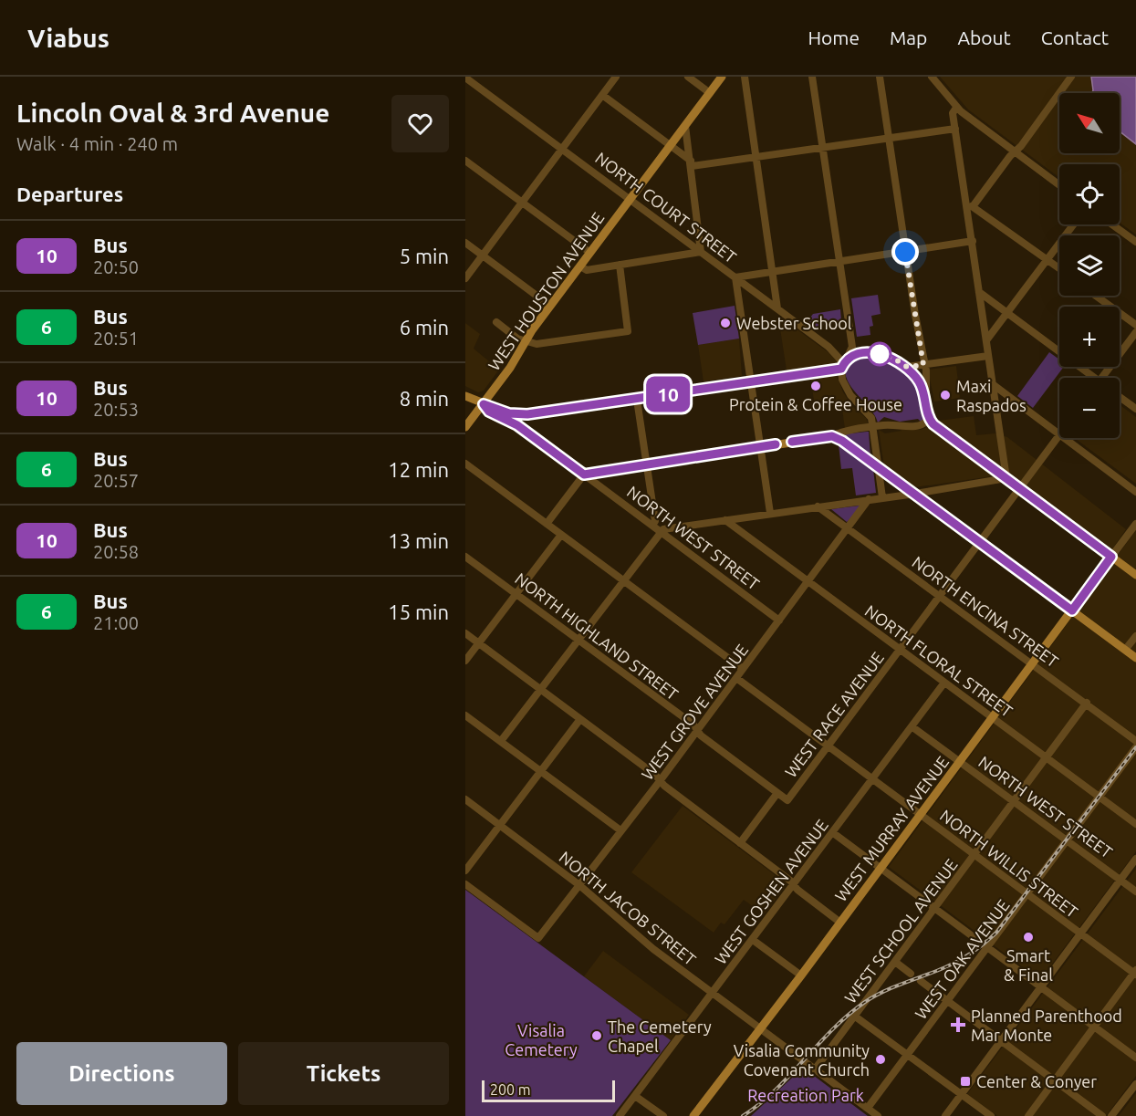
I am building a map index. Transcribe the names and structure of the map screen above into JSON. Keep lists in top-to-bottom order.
{
  "streets": {
    "main road": ["WEST HOUSTON AVENUE", "NORTH WEST STREET", "WEST MURRAY AVENUE"],
    "street": [
      "NORTH COURT STREET",
      "NORTH ENCINA STREET",
      "NORTH HIGHLAND STREET",
      "NORTH FLORAL STREET",
      "WEST GROVE AVENUE",
      "WEST RACE AVENUE",
      "NORTH WILLIS STREET",
      "WEST GOSHEN AVENUE",
      "NORTH JACOB STREET",
      "WEST SCHOOL AVENUE",
      "WEST OAK AVENUE"
    ]
  },
  "crossings": [
    ["NORTH COURT STREET", "WEST HOUSTON AVENUE"],
    ["WEST HOUSTON AVENUE", "NORTH WEST STREET"],
    ["NORTH WEST STREET", "WEST GROVE AVENUE"],
    ["NORTH WEST STREET", "WEST MURRAY AVENUE"],
    ["NORTH WEST STREET", "WEST GOSHEN AVENUE"],
    ["NORTH WEST STREET", "WEST SCHOOL AVENUE"],
    ["NORTH WEST STREET", "WEST OAK AVENUE"],
    ["NORTH ENCINA STREET", "WEST GROVE AVENUE"],
    ["NORTH ENCINA STREET", "WEST RACE AVENUE"],
    ["NORTH ENCINA STREET", "WEST MURRAY AVENUE"],
    ["NORTH ENCINA STREET", "WEST SCHOOL AVENUE"],
    ["NORTH HIGHLAND STREET", "WEST GROVE AVENUE"],
    ["NORTH HIGHLAND STREET", "WEST RACE AVENUE"],
    ["NORTH FLORAL STREET", "WEST GROVE AVENUE"],
    ["NORTH FLORAL STREET", "WEST RACE AVENUE"],
    ["NORTH FLORAL STREET", "WEST MURRAY AVENUE"],
    ["NORTH FLORAL STREET", "WEST GOSHEN AVENUE"],
    ["NORTH FLORAL STREET", "WEST SCHOOL AVENUE"],
    ["NORTH FLORAL STREET", "WEST OAK AVENUE"],
    ["WEST GROVE AVENUE", "NORTH WILLIS STREET"],
    ["WEST GROVE AVENUE", "NORTH JACOB STREET"],
    ["WEST RACE AVENUE", "NORTH WILLIS STREET"],
    ["WEST MURRAY AVENUE", "NORTH WILLIS STREET"],
    ["WEST MURRAY AVENUE", "NORTH JACOB STREET"],
    ["NORTH WILLIS STREET", "WEST GOSHEN AVENUE"],
    ["NORTH WILLIS STREET", "WEST SCHOOL AVENUE"],
    ["NORTH WILLIS STREET", "WEST OAK AVENUE"],
    ["WEST GOSHEN AVENUE", "NORTH JACOB STREET"],
    ["NORTH JACOB STREET", "WEST SCHOOL AVENUE"],
    ["NORTH JACOB STREET", "WEST OAK AVENUE"]
  ],
  "parks": ["Visalia Cemetery", "Recreation Park"],
  "places": {
    "other": [
      "Webster School",
      "Protein & Coffee House",
      "Maxi Raspados",
      "Smart & Final",
      "The Cemetery Chapel",
      "Visalia Community Covenant Church"
    ],
    "health": ["Planned Parenthood Mar Monte"],
    "transit": ["Center & Conyer"]
  },
  "lines": ["bus line 10"],
  "scale_bar": "200 m",
  "north": "top left",
  "page": {
    "header": "Viabus",
    "nav": [
      "Home",
      "Map",
      "About",
      "Contact"
    ],
    "heading": [
      ["Lincoln Oval & 3rd Avenue", "Walk · 4 min · 240 m"],
      "Departures"
    ],
    "on_map": "10",
    "map_buttons": ["+", "−"],
    "list": [
      {
        "mark": "10",
        "name": "Bus",
        "note": "20:50",
        "value": "5 min"
      },
      {
        "mark": "6",
        "name": "Bus",
        "note": "20:51",
        "value": "6 min"
      },
      {
        "mark": "10",
        "name": "Bus",
        "note": "20:53",
        "value": "8 min"
      },
      {
        "mark": "6",
        "name": "Bus",
        "note": "20:57",
        "value": "12 min"
      },
      {
        "mark": "10",
        "name": "Bus",
        "note": "20:58",
        "value": "13 min"
      },
      {
        "mark": "6",
        "name": "Bus",
        "note": "21:00",
        "value": "15 min"
      }
    ],
    "buttons": ["Directions", "Tickets"],
    "scale": "200 m"
  }
}
